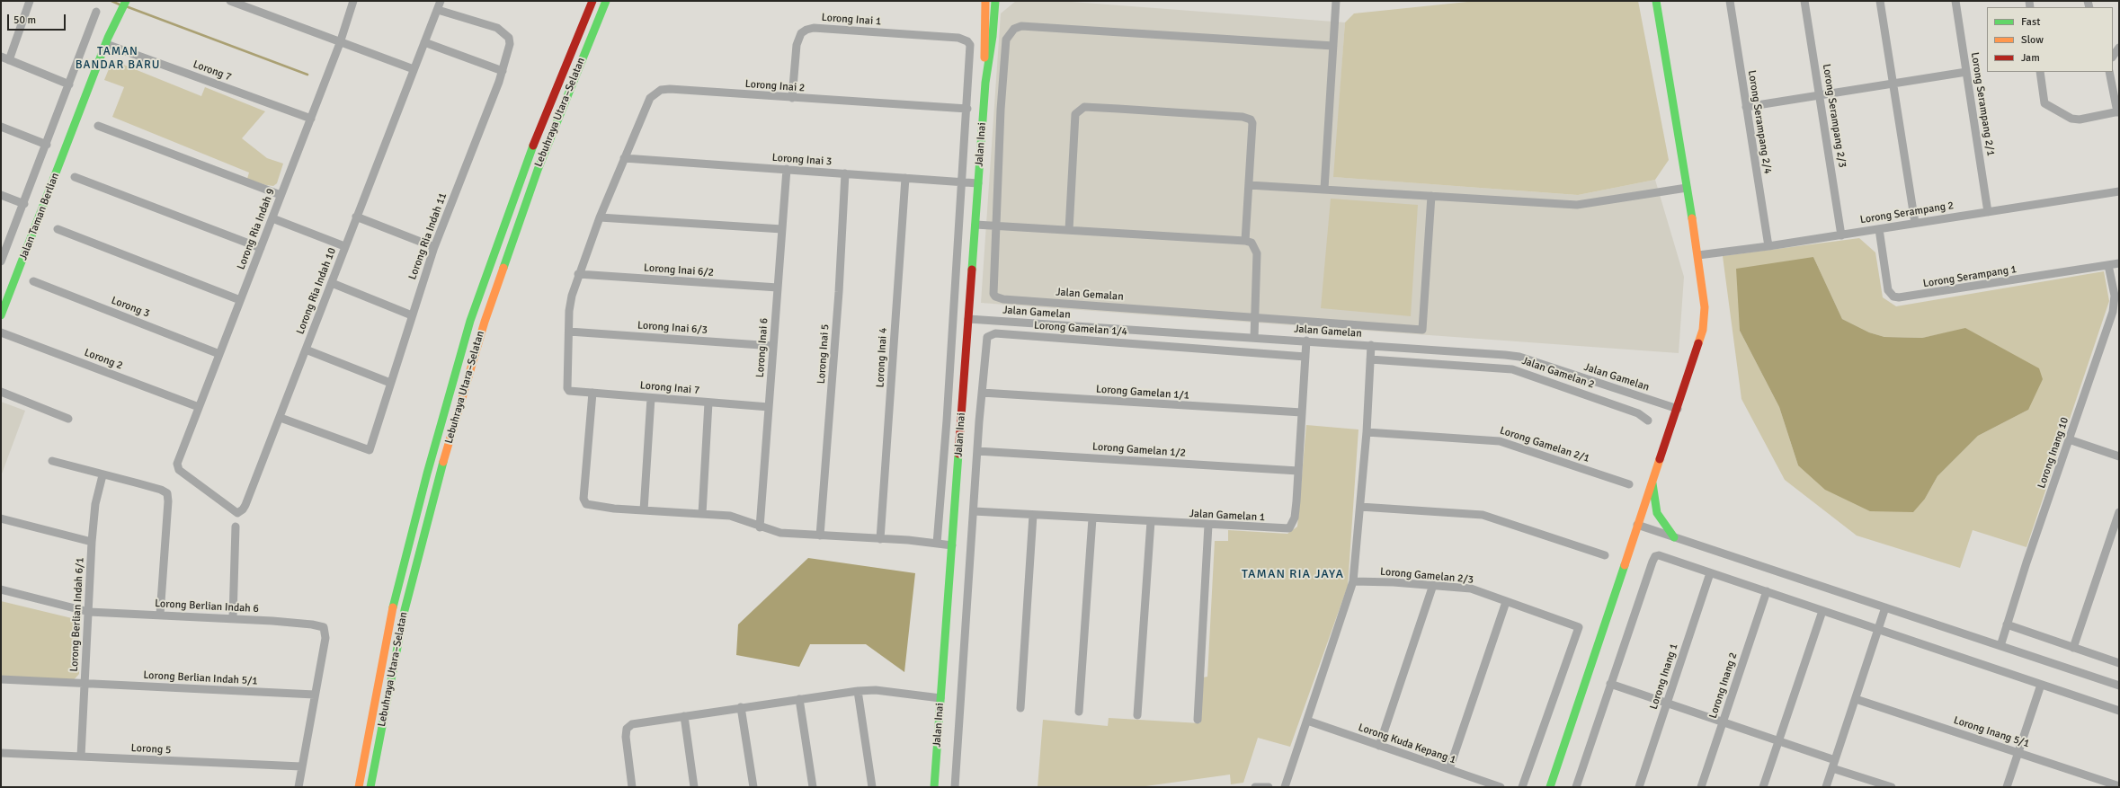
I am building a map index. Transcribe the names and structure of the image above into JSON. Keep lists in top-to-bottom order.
{
  "streets": {
    "main road": ["Lebuhraya Utara–Selatan", "Jalan Inai", "Jalan Taman Berlian"],
    "street": [
      "Lorong Inai 1",
      "Lorong 7",
      "Lorong Inai 2",
      "Lorong Serampang 2/1",
      "Lorong Serampang 2/3",
      "Lorong Serampang 2/4",
      "Lorong Inai 3",
      "Lorong Serampang 2",
      "Lorong Ria Indah 9",
      "Lorong Ria Indah 11",
      "Lorong Inai 6/2",
      "Lorong Serampang 1",
      "Lorong Ria Indah 10",
      "Jalan Gemalan",
      "Lorong 3",
      "Jalan Gamelan",
      "Lorong Inai 6/3",
      "Lorong Gamelan 1/4",
      "Lorong Inai 6",
      "Lorong Inai 5",
      "Lorong Inai 4",
      "Lorong 2",
      "Jalan Gamelan 2",
      "Lorong Inai 7",
      "Lorong Gamelan 1/1",
      "Lorong Gamelan 2/1",
      "Lorong Gamelan 1/2",
      "Lorong Inang 10",
      "Jalan Gamelan 1",
      "Lorong Gamelan 2/3",
      "Lorong Berlian Indah 6",
      "Lorong Berlian Indah 6/1",
      "Lorong Inang 1",
      "Lorong Berlian Indah 5/1",
      "Lorong Inang 2",
      "Lorong Inang 5/1",
      "Lorong Kuda Kepang 1",
      "Lorong 5"
    ]
  },
  "crossings": [
    ["Lorong Inai 1", "Lorong Inai 2"],
    ["Lorong 7", "Jalan Taman Berlian"],
    ["Lorong 7", "Lorong Ria Indah 9"],
    ["Lorong Inai 2", "Lorong Inai 3"],
    ["Lorong Inai 2", "Lorong Inai 6/2"],
    ["Lorong Inai 2", "Lorong Inai 6/3"],
    ["Lorong Inai 2", "Lorong Inai 7"],
    ["Lorong Serampang 2/1", "Lorong Serampang 2"],
    ["Lorong Serampang 2/3", "Lorong Serampang 2"],
    ["Lorong Serampang 2/4", "Lorong Serampang 2"],
    ["Jalan Inai", "Lorong Inai 3"],
    ["Jalan Inai", "Jalan Gamelan"],
    ["Lorong Inai 3", "Lorong Inai 6"],
    ["Lorong Inai 3", "Lorong Inai 5"],
    ["Lorong Inai 3", "Lorong Inai 4"],
    ["Lorong Serampang 2", "Lorong Serampang 1"],
    ["Lorong Ria Indah 9", "Lorong Ria Indah 10"],
    ["Lorong Ria Indah 9", "Lorong 3"],
    ["Lorong Ria Indah 9", "Lorong 2"],
    ["Lorong Ria Indah 11", "Lorong Ria Indah 10"],
    ["Lorong Inai 6/2", "Lorong Inai 6"],
    ["Lorong Serampang 1", "Lorong Inang 10"],
    ["Jalan Gamelan", "Jalan Gamelan 1"],
    ["Lorong Inai 6/3", "Lorong Inai 6"],
    ["Lorong Gamelan 1/4", "Lorong Gamelan 1/1"],
    ["Lorong Gamelan 1/4", "Lorong Gamelan 1/2"],
    ["Lorong Gamelan 1/4", "Jalan Gamelan 1"],
    ["Lorong Inai 6", "Lorong Inai 7"],
    ["Lorong Gamelan 1/1", "Jalan Gamelan 1"],
    ["Lorong Gamelan 1/2", "Jalan Gamelan 1"],
    ["Lorong Berlian Indah 6", "Lorong Berlian Indah 6/1"],
    ["Lorong Berlian Indah 6", "Lorong Berlian Indah 5/1"],
    ["Lorong Berlian Indah 6/1", "Lorong Berlian Indah 5/1"],
    ["Lorong Berlian Indah 6/1", "Lorong 5"]
  ],
  "districts": ["TAMAN BANDAR BARU", "TAMAN RIA JAYA"],
  "legend": ["Fast", "Slow", "Jam"],
  "scale_bar": "50 m"
}
